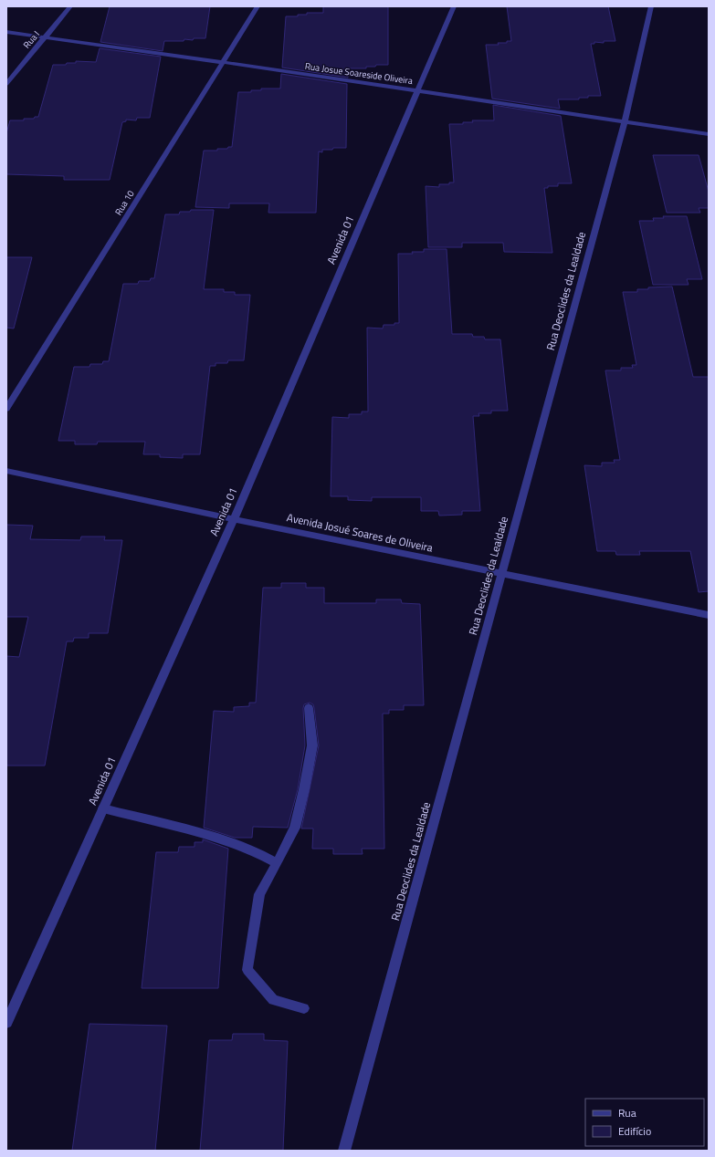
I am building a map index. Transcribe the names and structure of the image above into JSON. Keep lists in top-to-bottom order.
{
  "streets": {
    "street": [
      "Rua I",
      "Rua Josue Soareside Oliveira",
      "Rua 10",
      "Avenida 01",
      "Rua Deoclides da Lealdade",
      "Avenida Josué Soares de Oliveira"
    ]
  },
  "crossings": [
    ["Rua I", "Rua Josue Soareside Oliveira"],
    ["Rua Josue Soareside Oliveira", "Rua 10"],
    ["Rua Josue Soareside Oliveira", "Avenida 01"],
    ["Rua Josue Soareside Oliveira", "Rua Deoclides da Lealdade"],
    ["Avenida 01", "Avenida Josué Soares de Oliveira"],
    ["Rua Deoclides da Lealdade", "Avenida Josué Soares de Oliveira"]
  ],
  "legend": ["Rua", "Edifício"]
}
